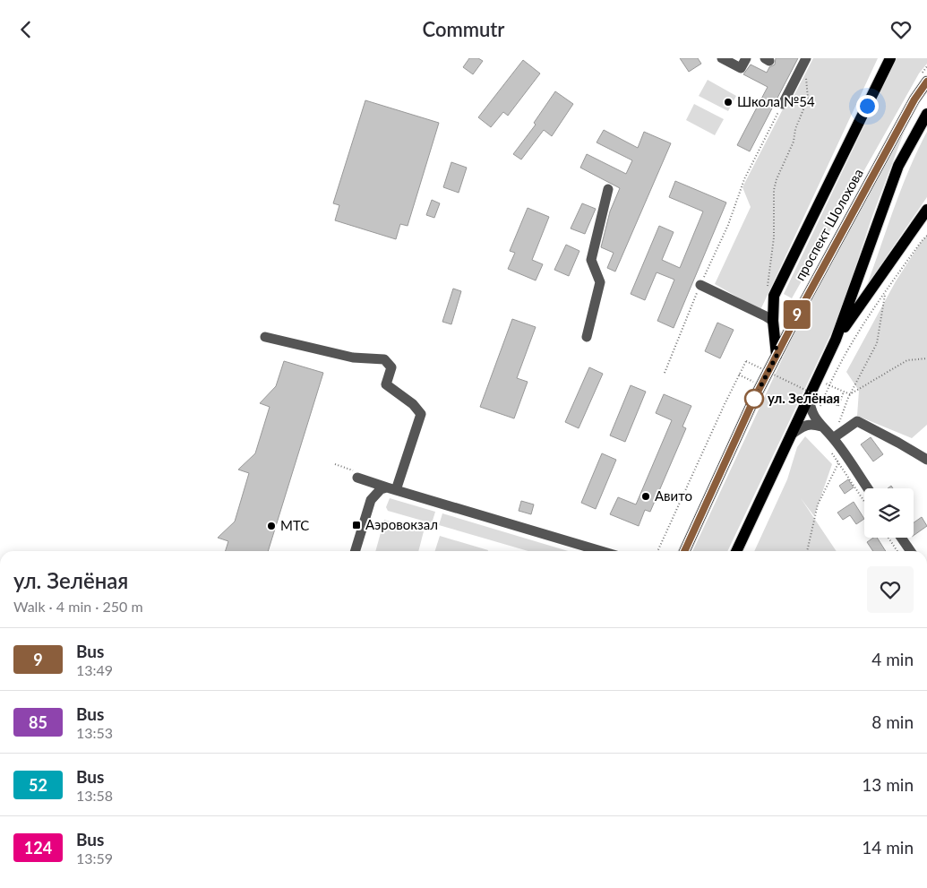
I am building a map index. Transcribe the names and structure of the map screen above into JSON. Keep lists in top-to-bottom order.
{
  "streets": {
    "main road": ["проспект Шолохова"]
  },
  "places": {
    "other": [
      "Школа №54",
      "ул. Зелёная",
      "Авито",
      "МТС"
    ],
    "transit": ["Аэровокзал"]
  },
  "lines": ["bus line 9"],
  "page": {
    "header": "Commutr",
    "on_map": "9",
    "heading": ["ул. Зелёная", "Walk · 4 min · 250 m"],
    "list": [
      {
        "mark": "9",
        "name": "Bus",
        "note": "13:49",
        "value": "4 min"
      },
      {
        "mark": "85",
        "name": "Bus",
        "note": "13:53",
        "value": "8 min"
      },
      {
        "mark": "52",
        "name": "Bus",
        "note": "13:58",
        "value": "13 min"
      },
      {
        "mark": "124",
        "name": "Bus",
        "note": "13:59",
        "value": "14 min"
      }
    ]
  }
}
